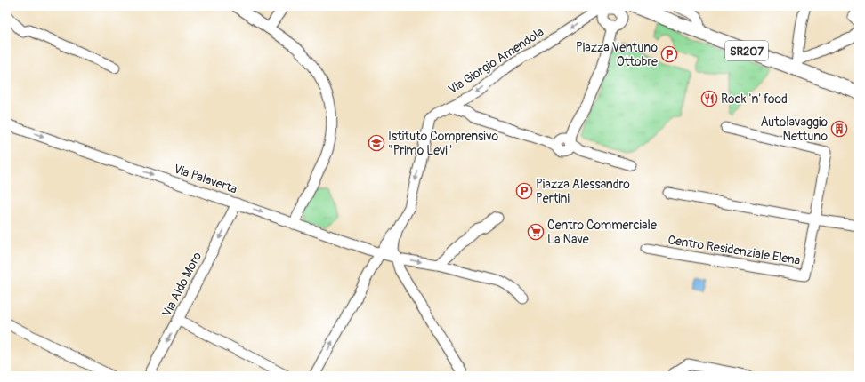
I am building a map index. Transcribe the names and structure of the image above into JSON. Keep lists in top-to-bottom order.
{
  "streets": {
    "main road": ["SR207"],
    "street": [
      "Via Giorgio Amendola",
      "Via Palaverta",
      "Centro Residenziale Elena",
      "Via Aldo Moro"
    ]
  },
  "crossings": [
    ["Via Giorgio Amendola", "Via Palaverta"],
    ["Via Palaverta", "Via Aldo Moro"]
  ],
  "one_way": ["Via Palaverta", "Via Aldo Moro"],
  "places": {
    "parking": ["Piazza Ventuno Ottobre", "Piazza Alessandro Pertini"],
    "restaurant": ["Rock 'n' food"],
    "building": ["Autolavaggio Nettuno"],
    "school or university": ["Istituto Comprensivo \"Primo Levi\""],
    "supermarket": ["Centro Commerciale La Nave"]
  }
}
